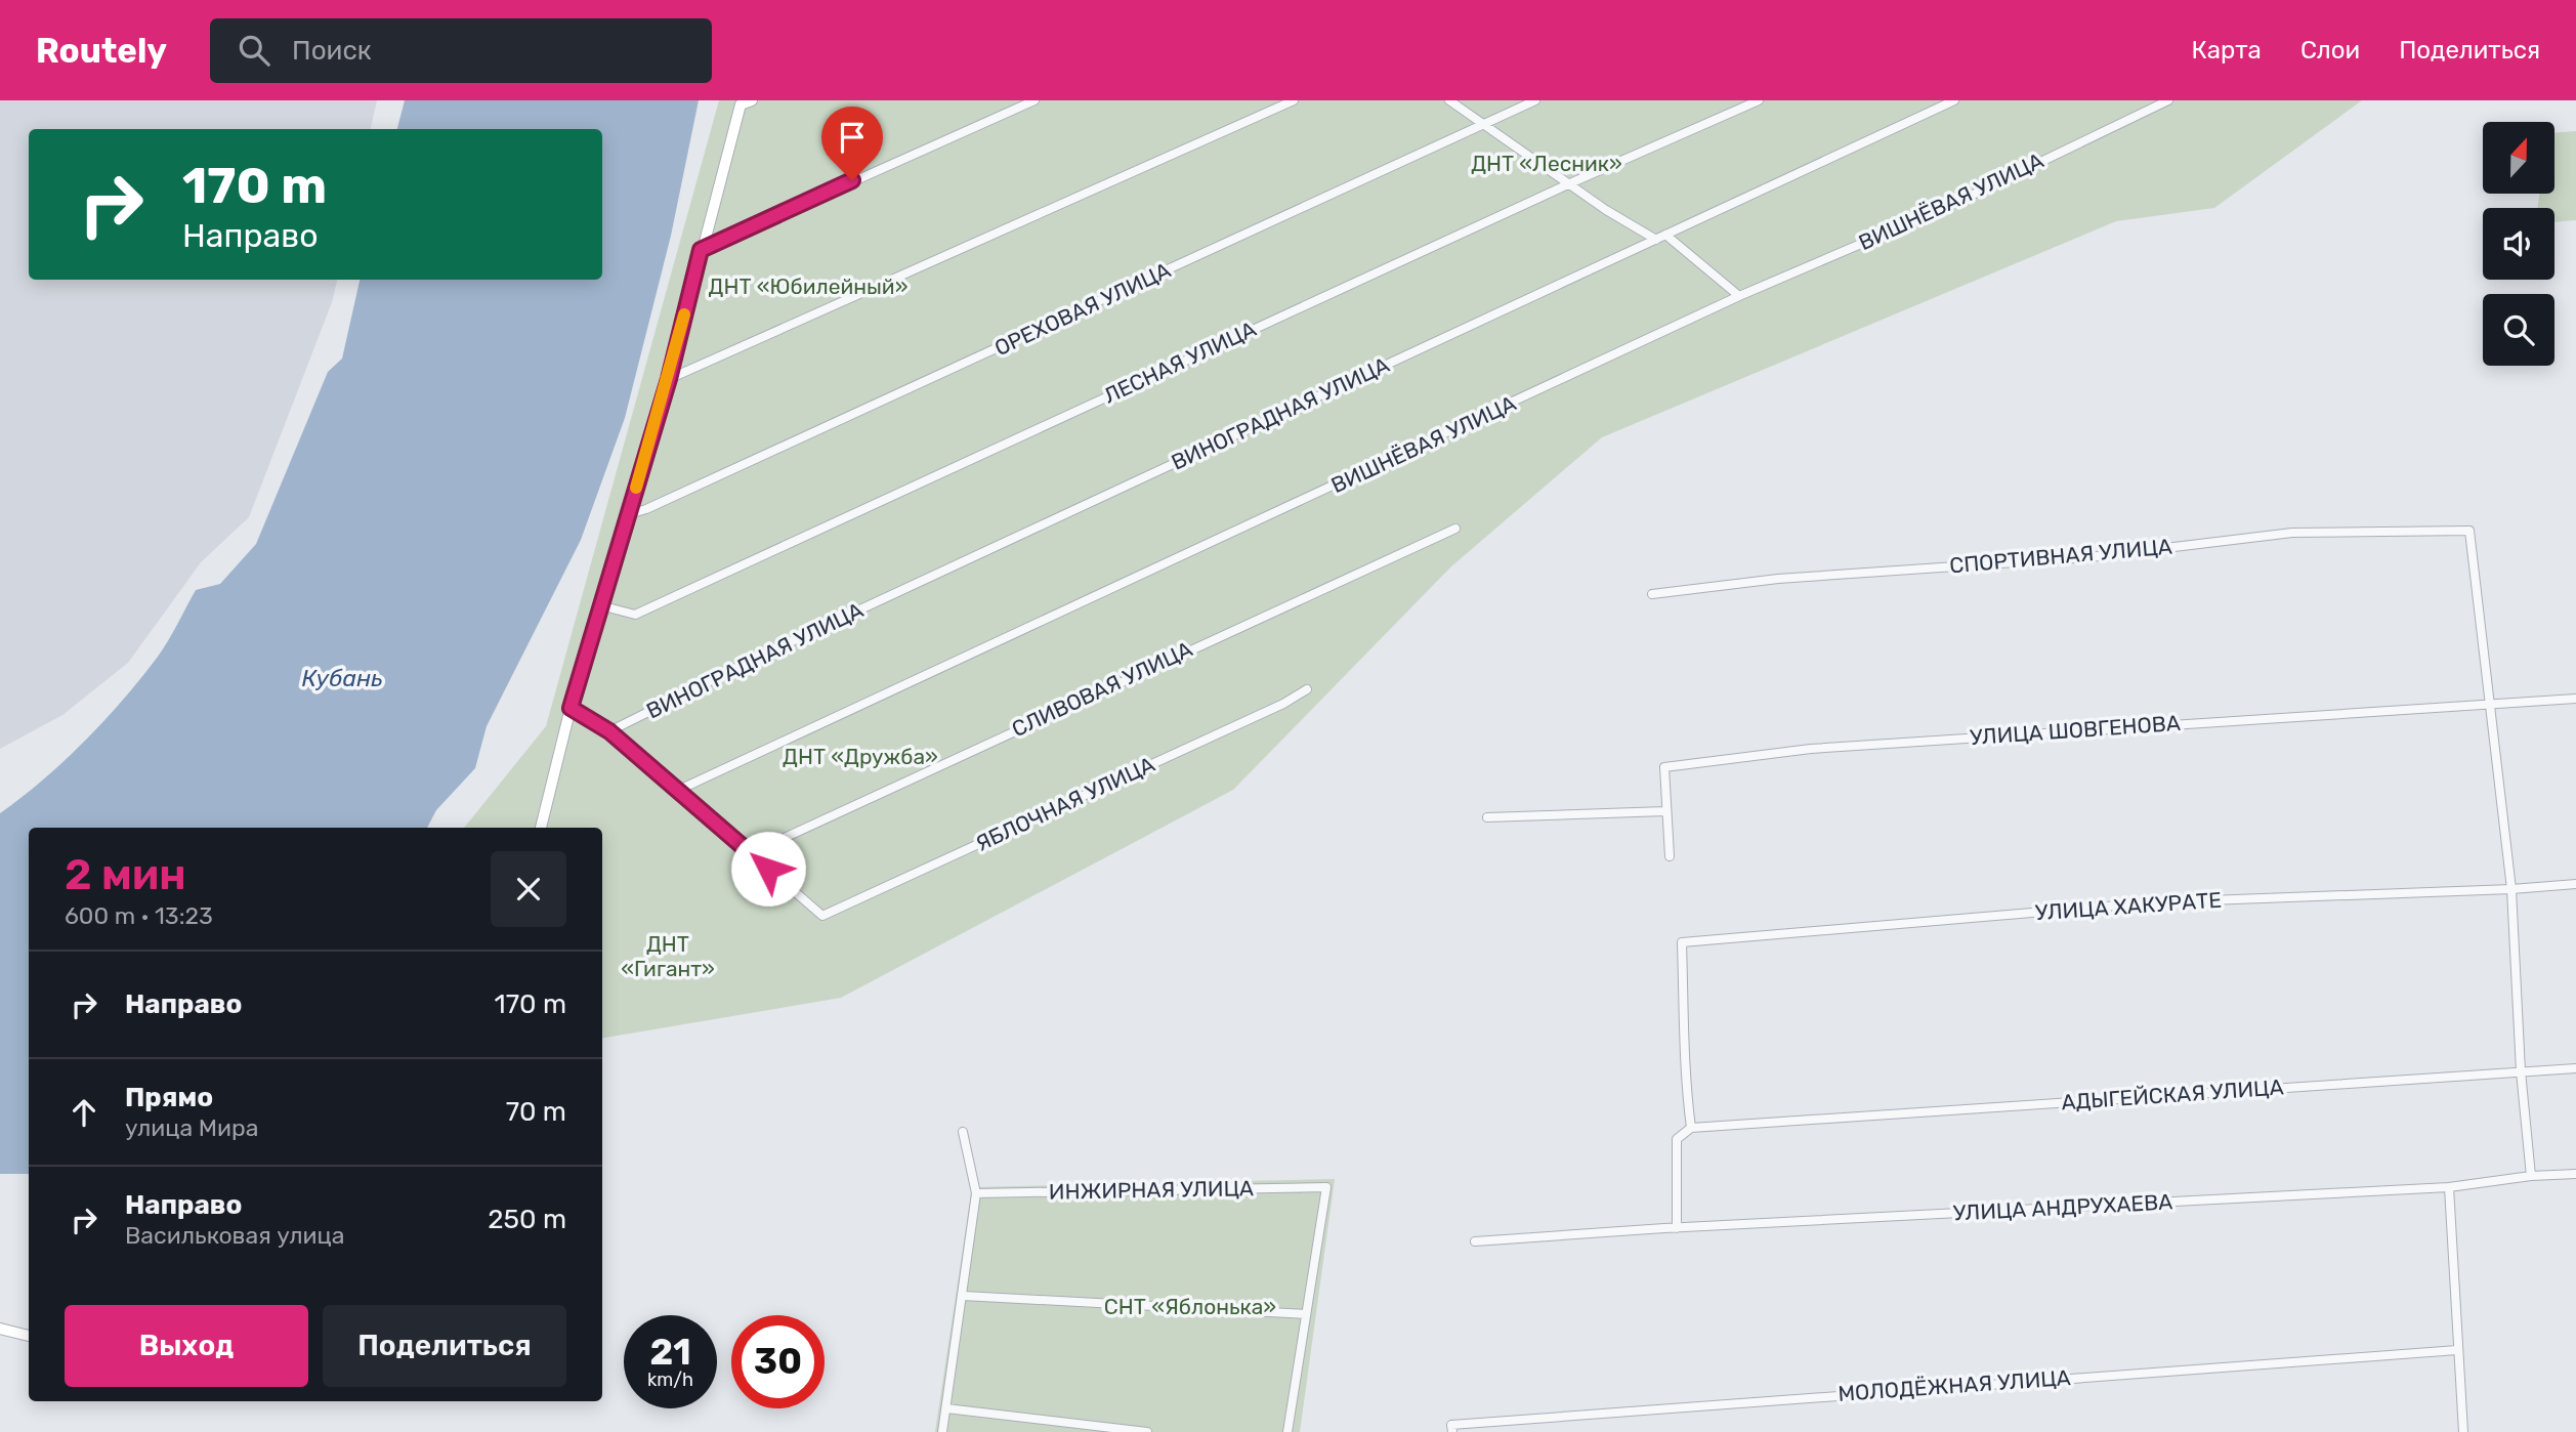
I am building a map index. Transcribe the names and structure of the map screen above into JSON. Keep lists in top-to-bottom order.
{
  "streets": {
    "street": [
      "ВИШНЁВАЯ УЛИЦА",
      "ОРЕХОВАЯ УЛИЦА",
      "ЛЕСНАЯ УЛИЦА",
      "ВИНОГРАДНАЯ УЛИЦА",
      "СПОРТИВНАЯ УЛИЦА",
      "СЛИВОВАЯ УЛИЦА",
      "УЛИЦА ШОВГЕНОВА",
      "ЯБЛОЧНАЯ УЛИЦА",
      "УЛИЦА ХАКУРАТЕ",
      "АДЫГЕЙСКАЯ УЛИЦА",
      "ИНЖИРНАЯ УЛИЦА",
      "УЛИЦА АНДРУХАЕВА",
      "МОЛОДЁЖНАЯ УЛИЦА"
    ]
  },
  "crossings": [
    ["СПОРТИВНАЯ УЛИЦА", "УЛИЦА ШОВГЕНОВА"],
    ["СЛИВОВАЯ УЛИЦА", "ЯБЛОЧНАЯ УЛИЦА"],
    ["УЛИЦА ХАКУРАТЕ", "АДЫГЕЙСКАЯ УЛИЦА"]
  ],
  "water": ["Кубань"],
  "parks": [
    "ДНТ «Лесник»",
    "ДНТ «Юбилейный»",
    "ДНТ «Дружба»",
    "ДНТ «Гигант»",
    "СНТ «Яблонька»"
  ],
  "north": "top",
  "page": {
    "header": "Routely",
    "search": "Поиск",
    "nav": ["Карта", "Слои", "Поделиться"],
    "turn": ["170 m", "Направо"],
    "heading": ["2 мин", "600 m · 13:23"],
    "list": [
      {
        "name": "Направо",
        "value": "170 m"
      },
      {
        "name": "Прямо",
        "note": "улица Мира",
        "value": "70 m"
      },
      {
        "name": "Направо",
        "note": "Васильковая улица",
        "value": "250 m"
      }
    ],
    "buttons": ["Выход", "Поделиться"],
    "speed": "21 km/h",
    "limit": "30"
  }
}
